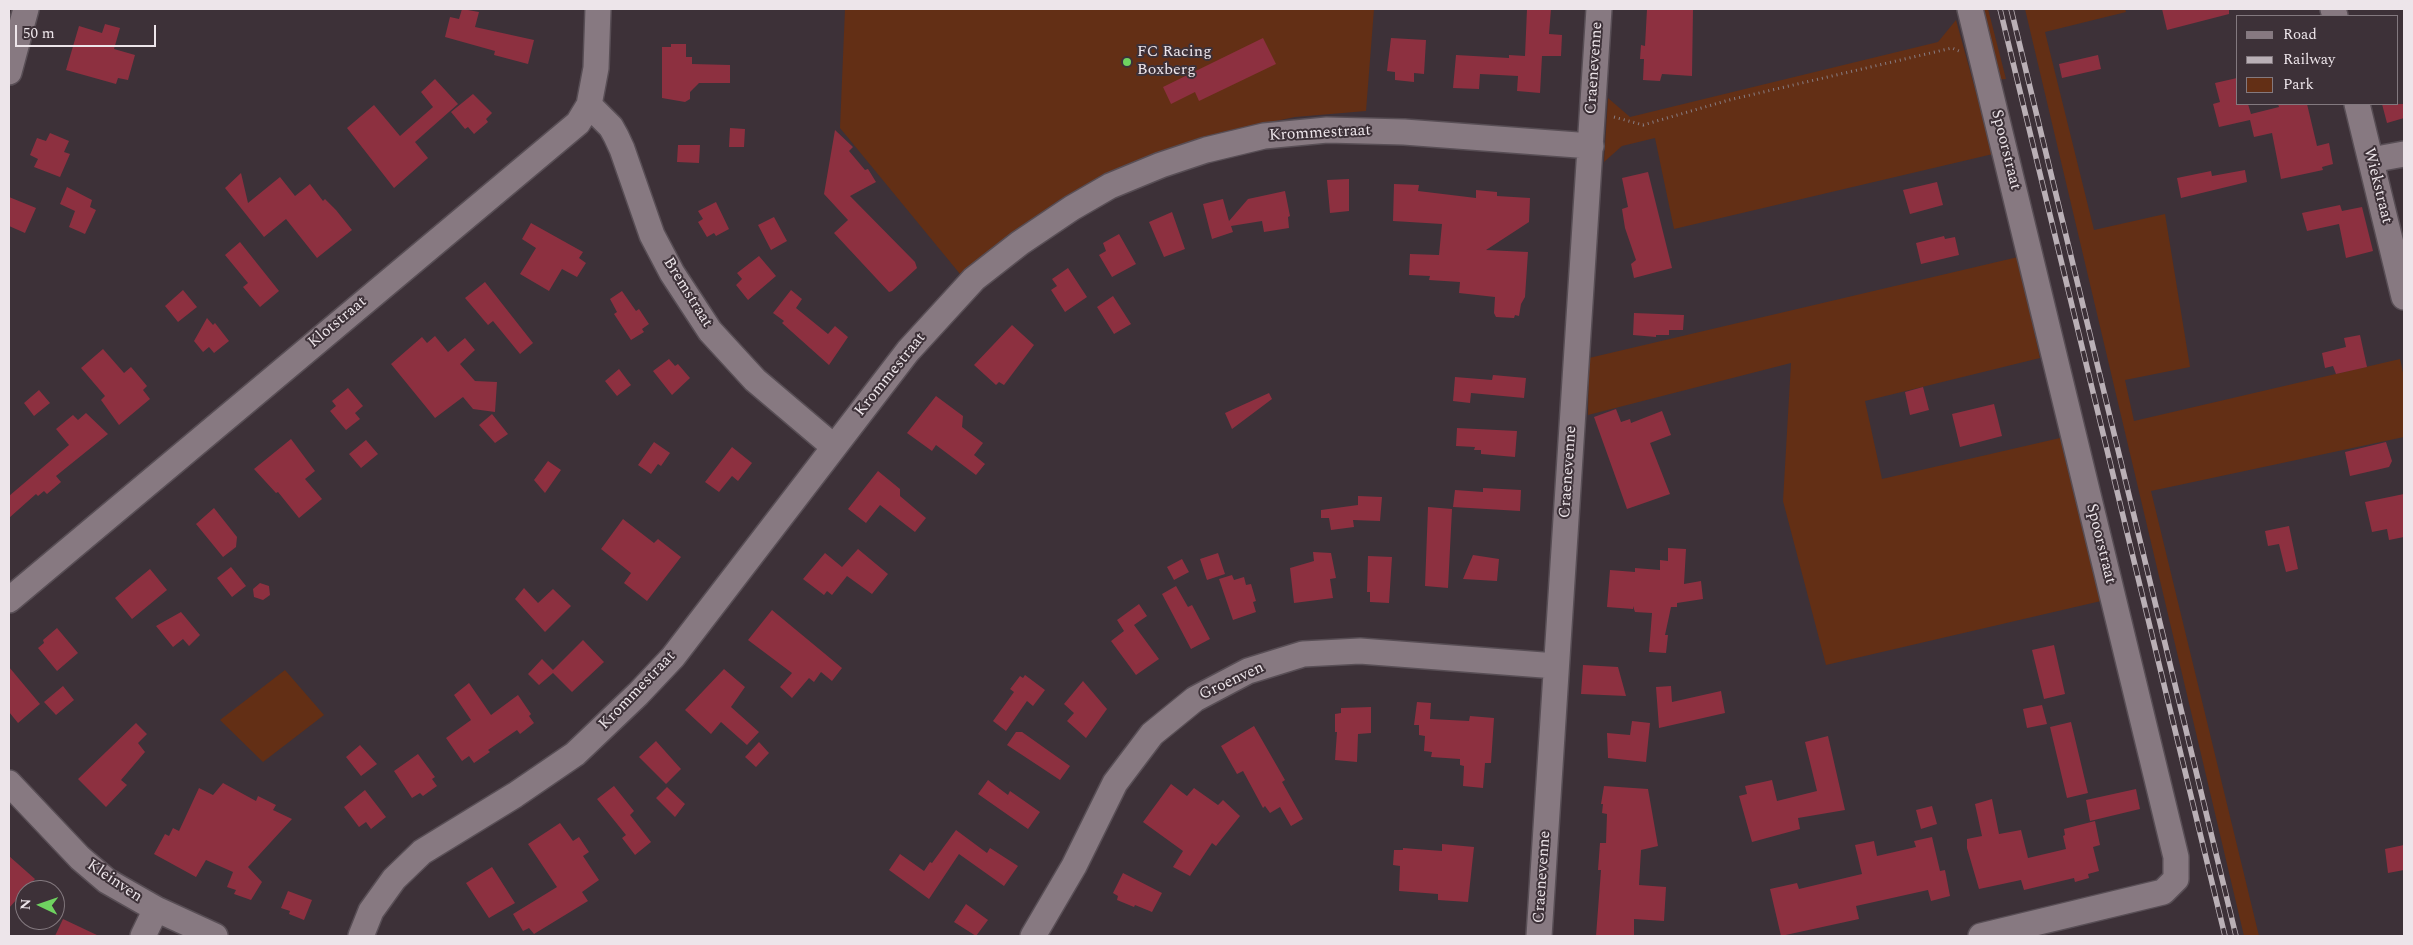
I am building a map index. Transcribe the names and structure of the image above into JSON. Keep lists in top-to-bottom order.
{
  "streets": {
    "street": [
      "Craenevenne",
      "Krommestraat",
      "Spoorstraat",
      "Wiekstraat",
      "Bremstraat",
      "Klotstraat",
      "Groenven",
      "Kleinven"
    ]
  },
  "crossings": [
    ["Craenevenne", "Krommestraat"],
    ["Craenevenne", "Groenven"],
    ["Krommestraat", "Bremstraat"],
    ["Bremstraat", "Klotstraat"]
  ],
  "places": ["FC Racing Boxberg"],
  "legend": ["Road", "Railway", "Park"],
  "scale_bar": "50 m",
  "north": "left"
}
